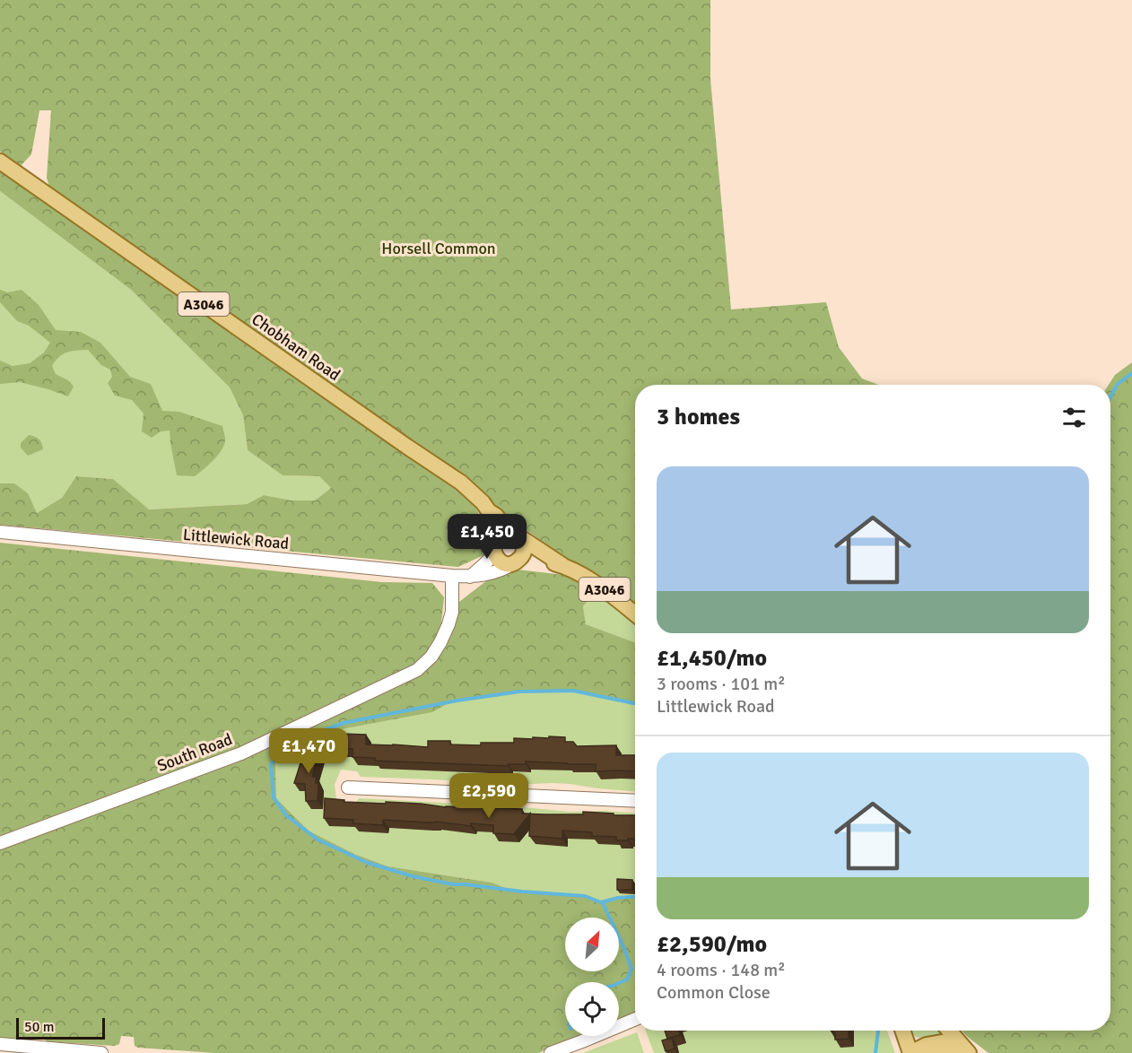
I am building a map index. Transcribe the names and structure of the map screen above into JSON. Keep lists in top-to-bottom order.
{
  "streets": {
    "main road": ["A3046", "Chobham Road"],
    "street": ["Littlewick Road", "South Road"]
  },
  "crossings": [
    ["Chobham Road", "Littlewick Road"],
    ["Littlewick Road", "South Road"]
  ],
  "parks": ["Horsell Common"],
  "scale_bar": "50 m",
  "north": "top right",
  "page": {
    "heading": "3 homes",
    "list": [
      {
        "name": "£1,450/mo",
        "note": "3 rooms · 101 m² · Littlewick Road"
      },
      {
        "name": "£2,590/mo",
        "note": "4 rooms · 148 m² · Common Close"
      }
    ],
    "price": ["£1,450", "£1,470", "£2,590"],
    "scale": "50 m"
  }
}
